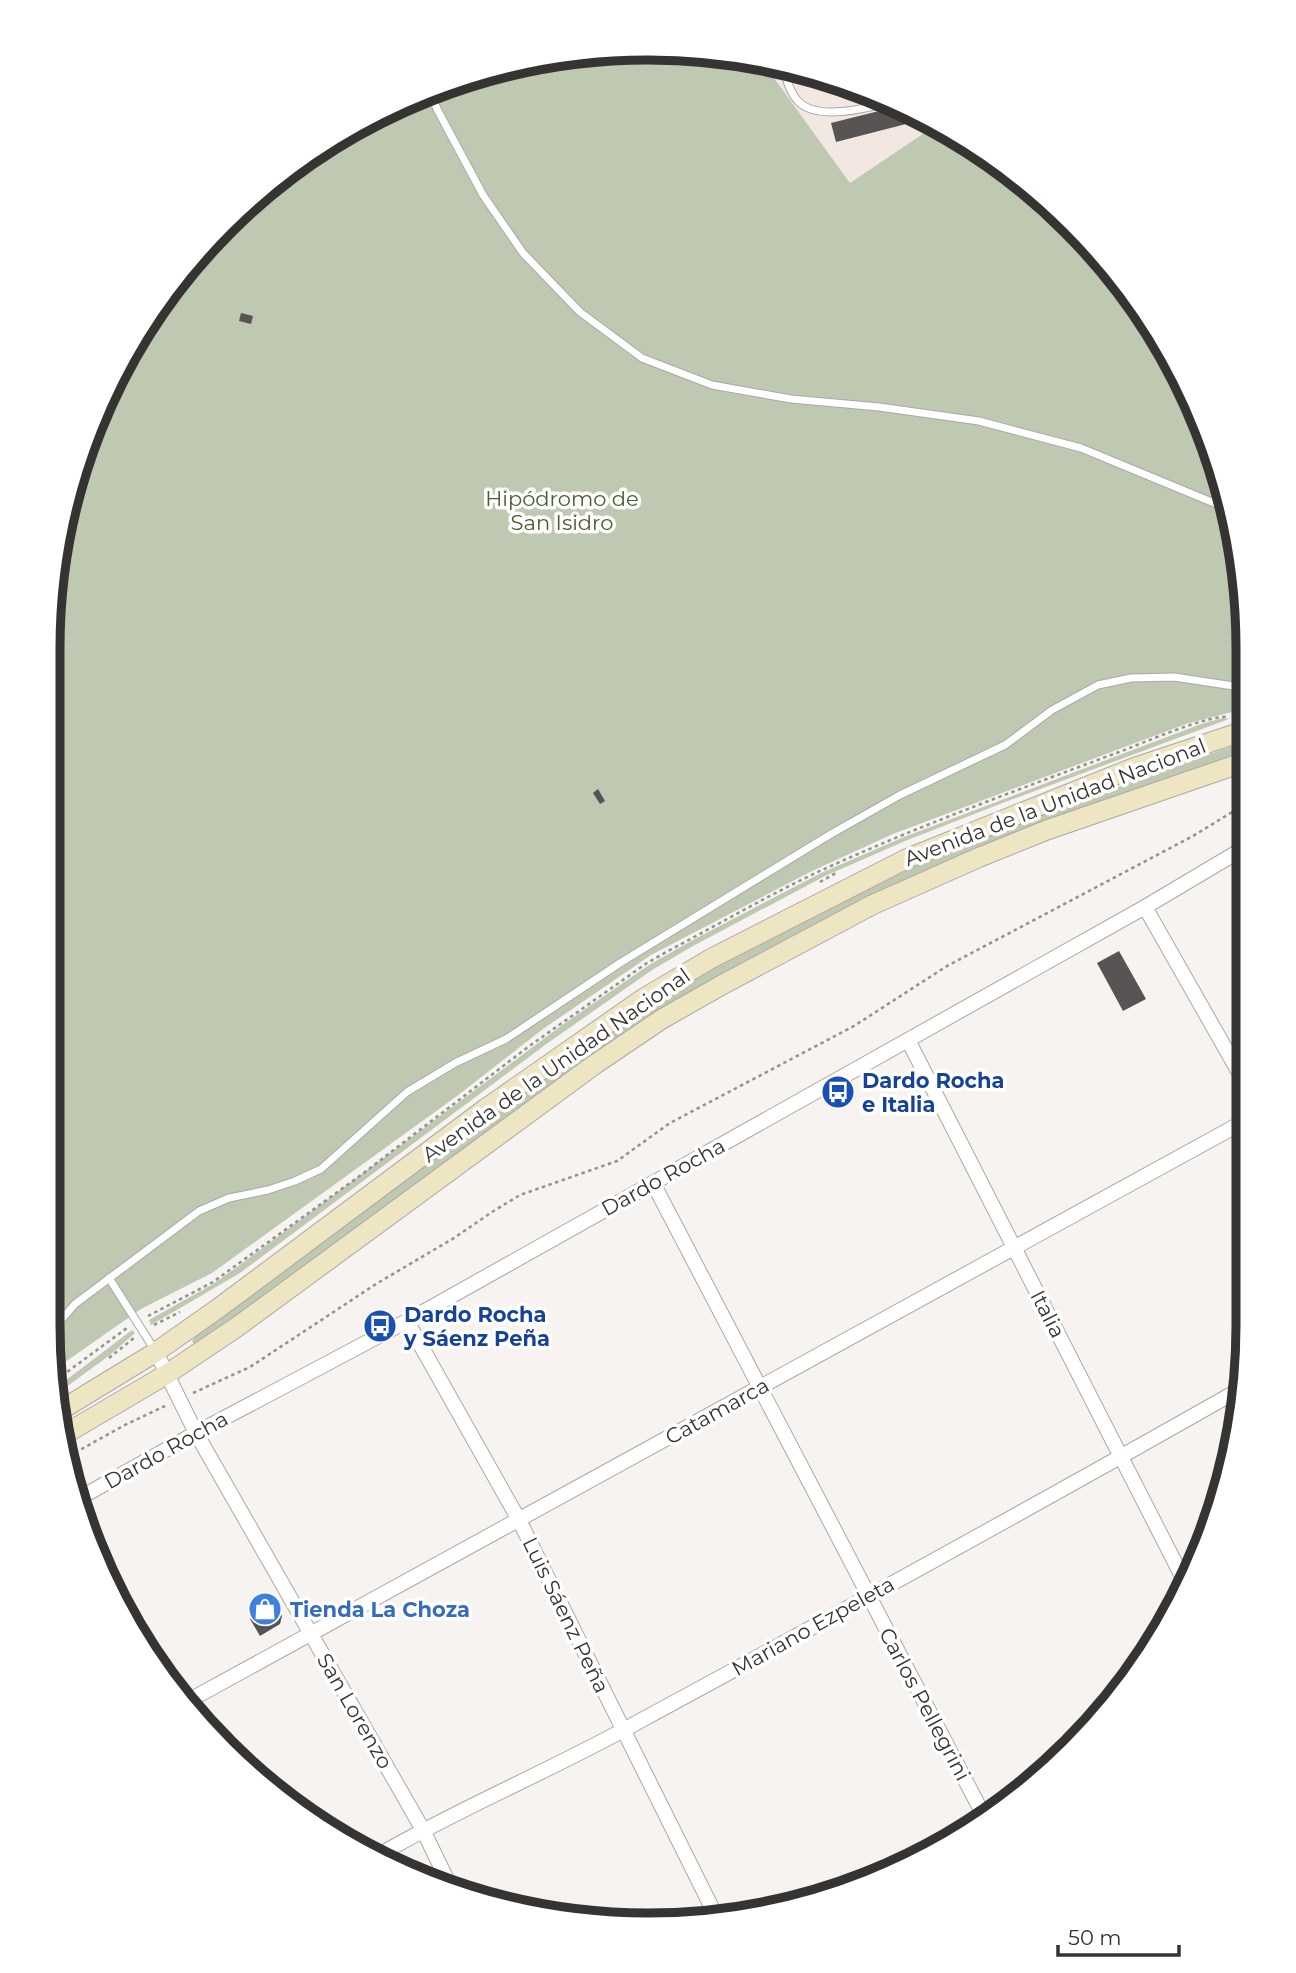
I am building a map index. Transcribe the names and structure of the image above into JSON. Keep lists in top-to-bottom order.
{
  "streets": {
    "main road": ["Avenida de la Unidad Nacional"],
    "street": [
      "Dardo Rocha",
      "Italia",
      "Catamarca",
      "Luis Sáenz Peña",
      "Mariano Ezpeleta",
      "Carlos Pellegrini",
      "San Lorenzo"
    ]
  },
  "crossings": [
    ["Avenida de la Unidad Nacional", "San Lorenzo"],
    ["Dardo Rocha", "Italia"],
    ["Dardo Rocha", "Luis Sáenz Peña"],
    ["Dardo Rocha", "Carlos Pellegrini"],
    ["Dardo Rocha", "San Lorenzo"],
    ["Italia", "Catamarca"],
    ["Italia", "Mariano Ezpeleta"],
    ["Catamarca", "Luis Sáenz Peña"],
    ["Catamarca", "Carlos Pellegrini"],
    ["Catamarca", "San Lorenzo"],
    ["Luis Sáenz Peña", "Mariano Ezpeleta"],
    ["Mariano Ezpeleta", "Carlos Pellegrini"],
    ["Mariano Ezpeleta", "San Lorenzo"]
  ],
  "parks": ["Hipódromo de San Isidro"],
  "places": {
    "bus stop": ["Dardo Rocha e Italia", "Dardo Rocha y Sáenz Peña"],
    "shop": ["Tienda La Choza"]
  },
  "scale_bar": "50 m"
}
